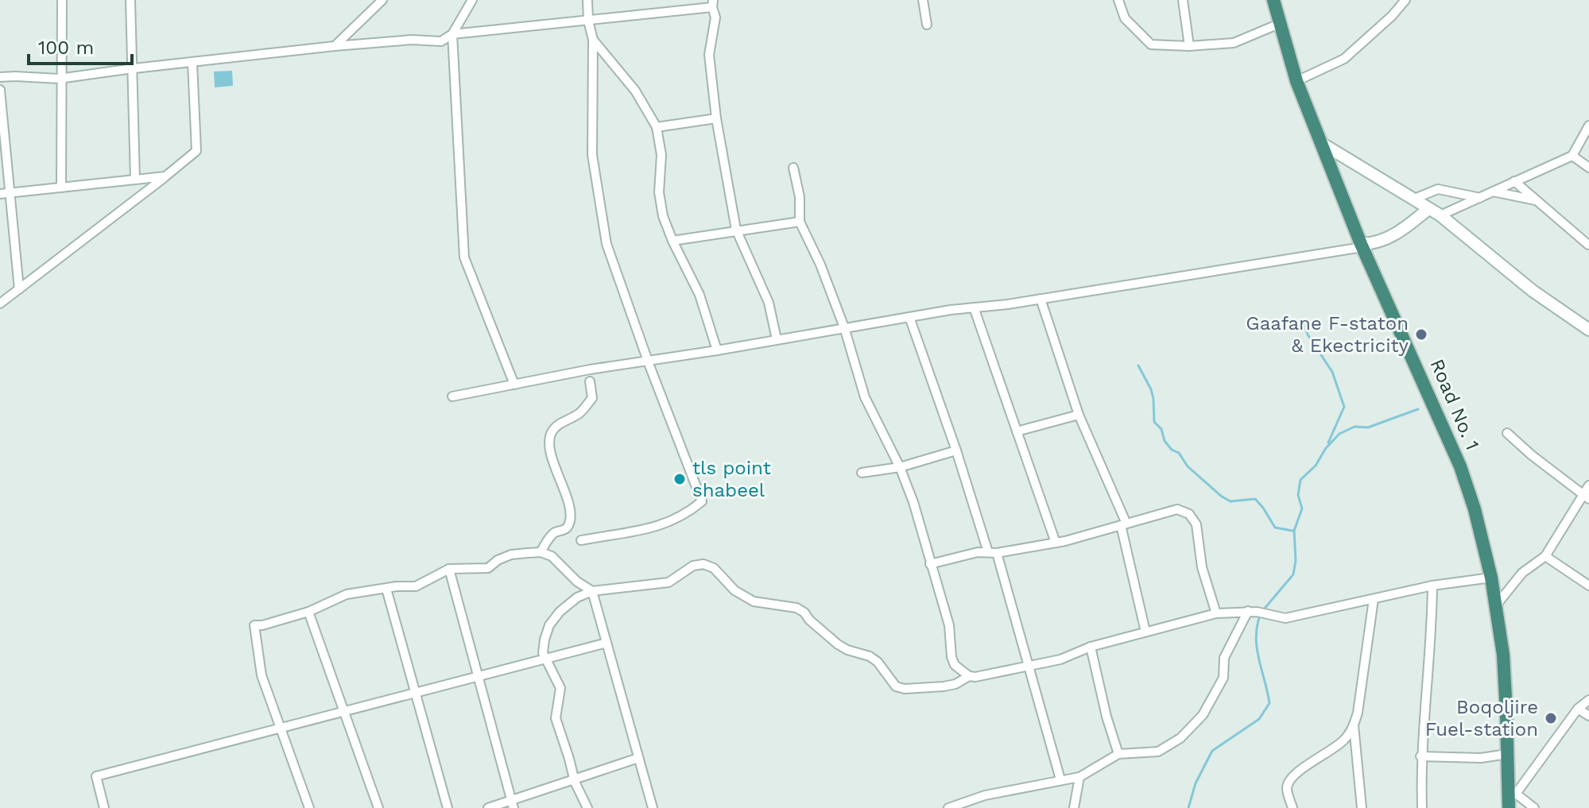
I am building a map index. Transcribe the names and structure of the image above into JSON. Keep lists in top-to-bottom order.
{
  "streets": {
    "highway": ["Road No. 1"]
  },
  "places": ["Gaafane F-staton & Ekectricity", "tls point shabeel", "Boqoljire Fuel-station"],
  "scale_bar": "100 m"
}
